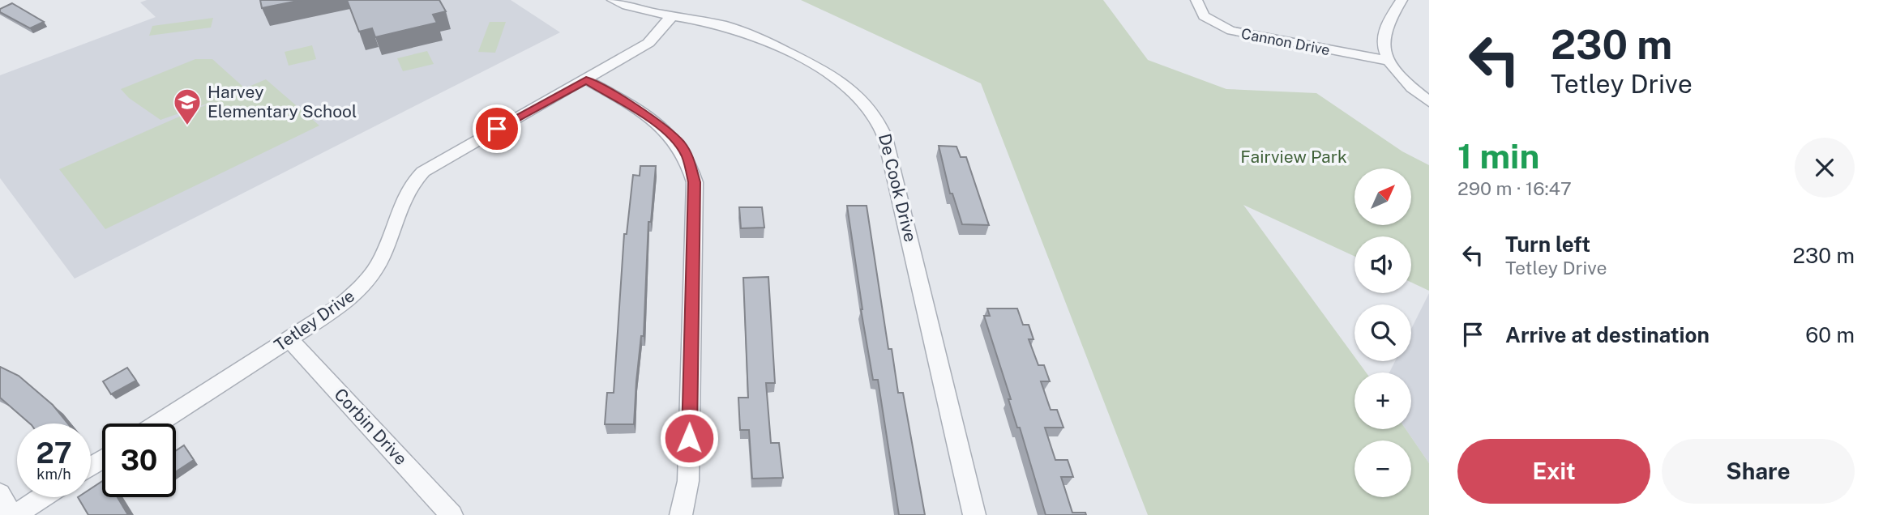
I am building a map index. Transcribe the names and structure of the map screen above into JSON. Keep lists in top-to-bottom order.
{
  "streets": {
    "street": [
      "Cannon Drive",
      "De Cook Drive",
      "Tetley Drive",
      "Corbin Drive"
    ]
  },
  "crossings": [
    ["De Cook Drive", "Tetley Drive"],
    ["Tetley Drive", "Corbin Drive"]
  ],
  "parks": ["Fairview Park"],
  "places": {
    "school or university": ["Harvey Elementary School"]
  },
  "north": "top right",
  "page": {
    "turn": ["230 m", "Tetley Drive"],
    "heading": ["1 min", "290 m · 16:47"],
    "map_buttons": ["+", "−"],
    "list": [
      {
        "name": "Turn left",
        "note": "Tetley Drive",
        "value": "230 m"
      },
      {
        "name": "Arrive at destination",
        "value": "60 m"
      }
    ],
    "speed": "27 km/h",
    "limit": "30",
    "buttons": ["Exit", "Share"]
  }
}
